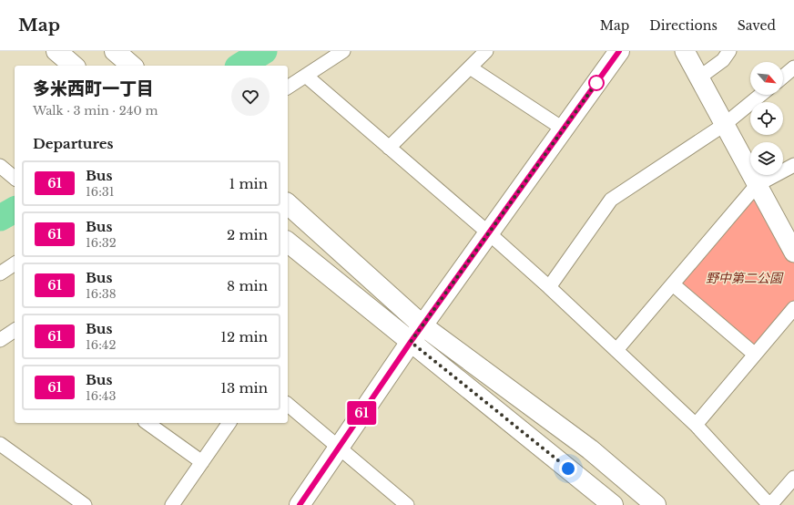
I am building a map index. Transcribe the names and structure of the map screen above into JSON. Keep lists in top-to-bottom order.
{
  "parks": ["野中第二公園"],
  "lines": ["bus line 61"],
  "north": "bottom right",
  "page": {
    "header": "Map",
    "nav": ["Map", "Directions", "Saved"],
    "on_map": "61",
    "heading": [
      ["多米西町一丁目", "Walk · 3 min · 240 m"],
      "Departures"
    ],
    "list": [
      {
        "mark": "61",
        "name": "Bus",
        "note": "16:31",
        "value": "1 min"
      },
      {
        "mark": "61",
        "name": "Bus",
        "note": "16:32",
        "value": "2 min"
      },
      {
        "mark": "61",
        "name": "Bus",
        "note": "16:38",
        "value": "8 min"
      },
      {
        "mark": "61",
        "name": "Bus",
        "note": "16:42",
        "value": "12 min"
      },
      {
        "mark": "61",
        "name": "Bus",
        "note": "16:43",
        "value": "13 min"
      }
    ]
  }
}
